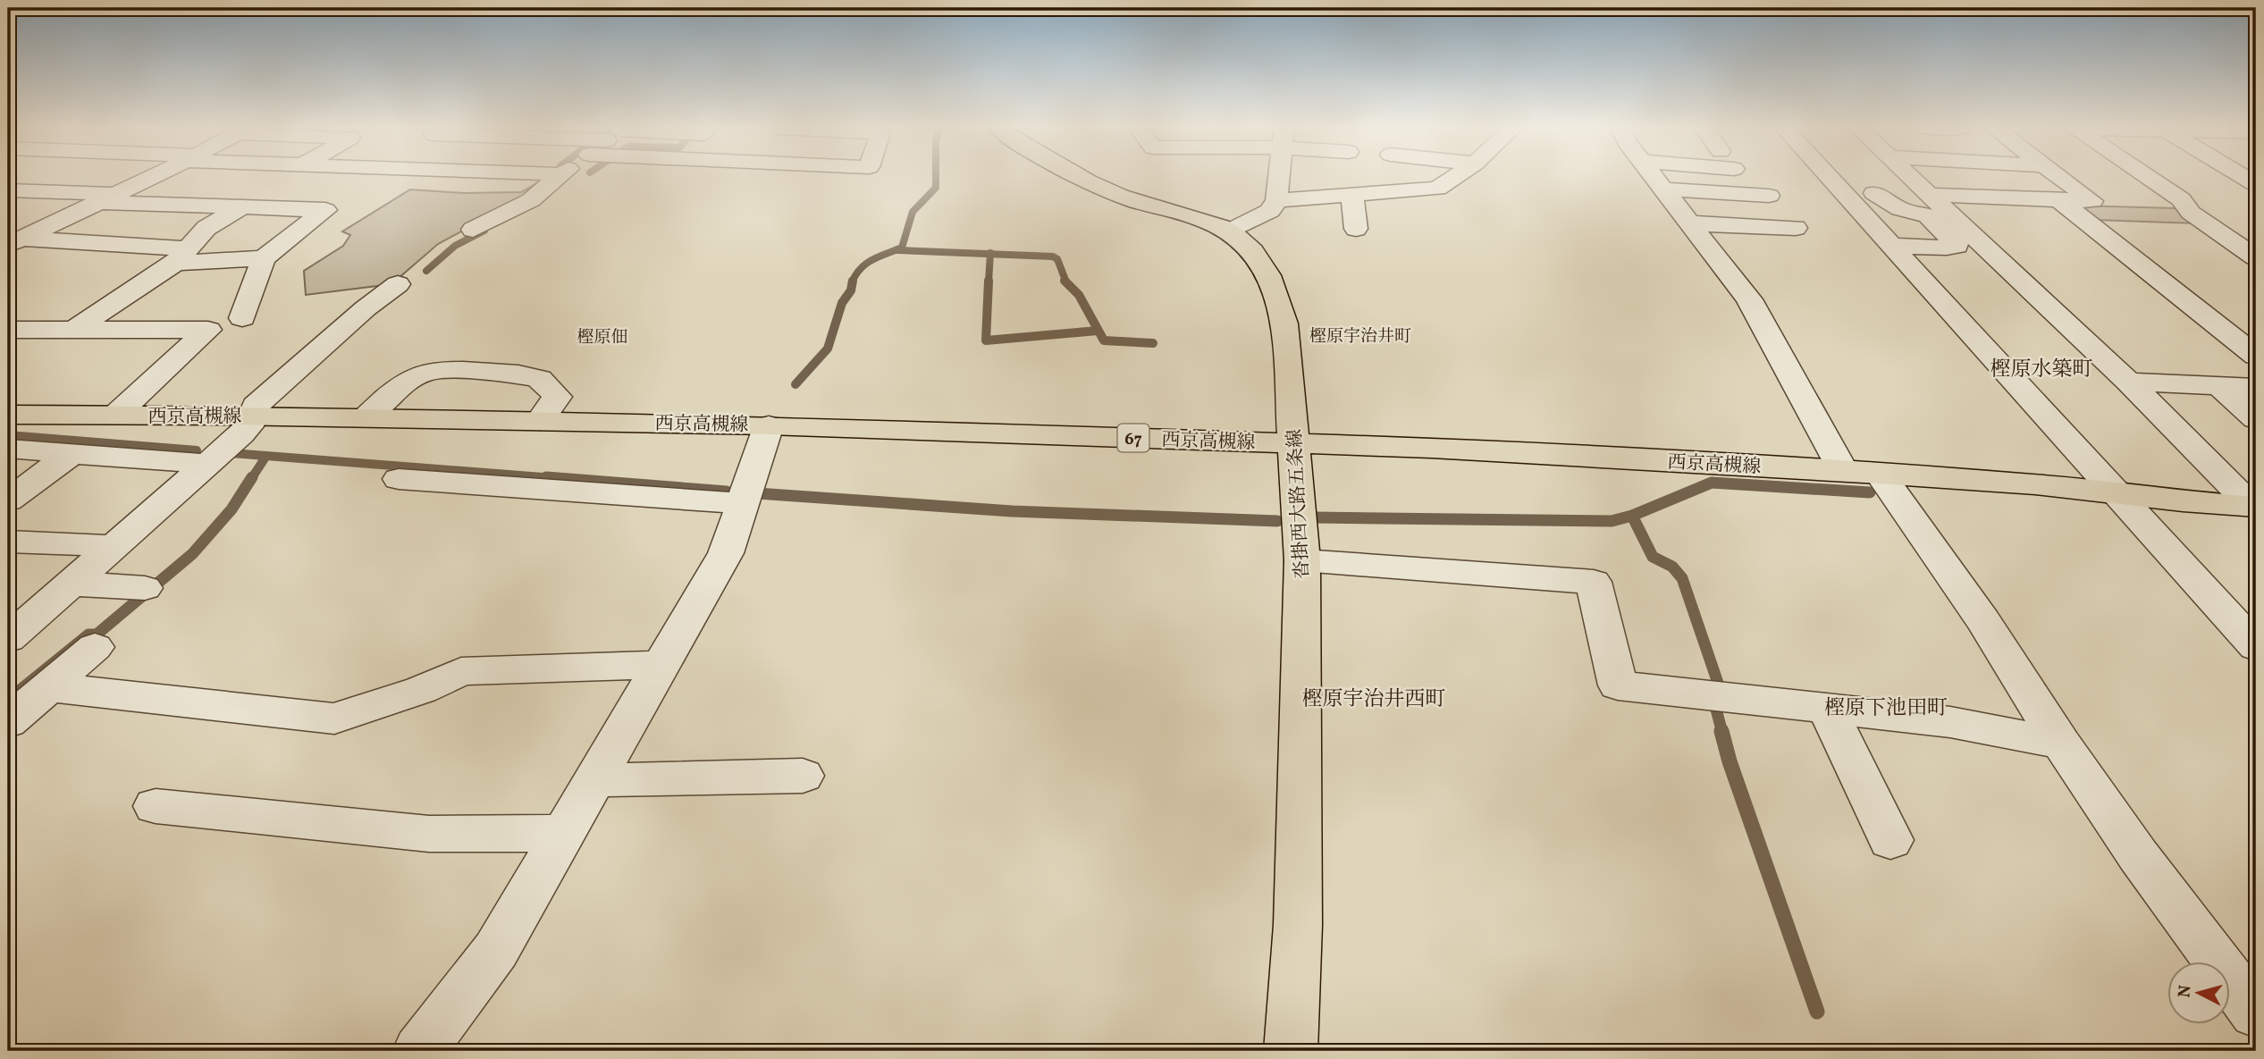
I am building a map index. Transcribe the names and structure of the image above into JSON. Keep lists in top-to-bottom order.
{
  "streets": {
    "main road": ["西京高槻線", "67", "沓掛西大路五条線"]
  },
  "crossings": [
    ["西京高槻線", "沓掛西大路五条線"]
  ],
  "districts": [
    "樫原宇治井町",
    "樫原佃",
    "樫原水築町",
    "樫原宇治井西町",
    "樫原下池田町"
  ],
  "north": "left"
}
